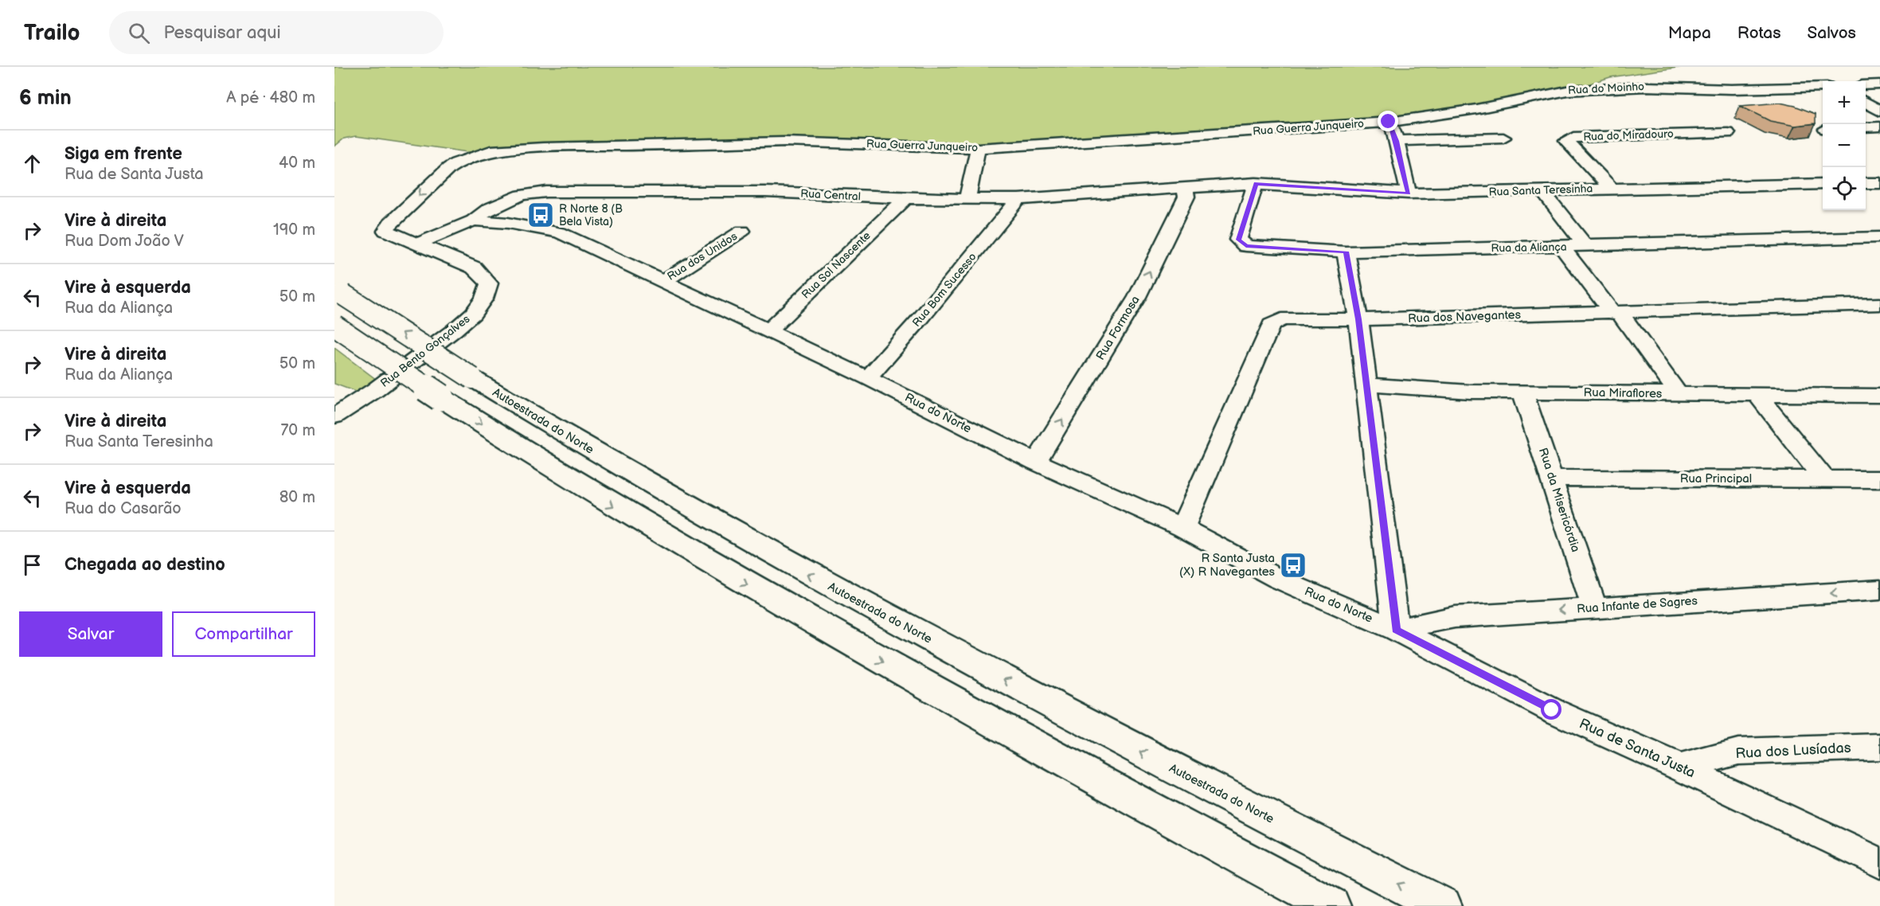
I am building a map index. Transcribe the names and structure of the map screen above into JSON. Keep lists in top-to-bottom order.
{
  "streets": {
    "highway": ["Autoestrada do Norte"],
    "street": [
      "Rua do Moinho",
      "Rua Guerra Junqueiro",
      "Rua do Miradouro",
      "Rua Santa Teresinha",
      "Rua Central",
      "Rua da Aliança",
      "Rua dos Unidos",
      "Rua Sol Nascente",
      "Rua Bom Sucesso",
      "Rua dos Navegantes",
      "Rua Formosa",
      "Rua Bento Gonçalves",
      "Rua Miraflores",
      "Rua do Norte",
      "Rua Principal",
      "Rua da Misericórdia",
      "Rua Infante de Sagres",
      "Rua de Santa Justa",
      "Rua dos Lusíadas"
    ]
  },
  "crossings": [
    ["Rua do Moinho", "Rua Guerra Junqueiro"],
    ["Rua Guerra Junqueiro", "Rua Bento Gonçalves"],
    ["Rua do Miradouro", "Rua Santa Teresinha"],
    ["Rua Santa Teresinha", "Rua Central"],
    ["Rua Santa Teresinha", "Rua da Aliança"],
    ["Rua Central", "Rua da Aliança"],
    ["Rua Central", "Rua Sol Nascente"],
    ["Rua Central", "Rua Bom Sucesso"],
    ["Rua Central", "Rua Formosa"],
    ["Rua Central", "Rua Bento Gonçalves"],
    ["Rua Central", "Rua do Norte"],
    ["Rua dos Unidos", "Rua do Norte"],
    ["Rua Sol Nascente", "Rua do Norte"],
    ["Rua Bom Sucesso", "Rua do Norte"],
    ["Rua dos Navegantes", "Rua do Norte"],
    ["Rua Formosa", "Rua do Norte"],
    ["Rua Miraflores", "Rua da Misericórdia"],
    ["Rua do Norte", "Rua Infante de Sagres"],
    ["Rua do Norte", "Rua de Santa Justa"],
    ["Rua Principal", "Rua da Misericórdia"],
    ["Rua da Misericórdia", "Rua Infante de Sagres"],
    ["Rua Infante de Sagres", "Rua de Santa Justa"],
    ["Rua de Santa Justa", "Rua dos Lusíadas"]
  ],
  "one_way": ["Rua Formosa", "Rua Infante de Sagres"],
  "places": {
    "bus stop": ["R Norte 8 (B Bela Vista)", "R Santa Justa (X) R Navegantes"]
  },
  "page": {
    "header": "Trailo",
    "search": "Pesquisar aqui",
    "nav": ["Mapa", "Rotas", "Salvos"],
    "heading": ["6 min", "A pé · 480 m"],
    "map_buttons": ["+", "−"],
    "list": [
      ["Siga em frente", "Rua de Santa Justa", "40 m"],
      ["Vire à direita", "Rua Dom João V", "190 m"],
      ["Vire à esquerda", "Rua da Aliança", "50 m"],
      ["Vire à direita", "Rua da Aliança", "50 m"],
      ["Vire à direita", "Rua Santa Teresinha", "70 m"],
      ["Vire à esquerda", "Rua do Casarão", "80 m"],
      "Chegada ao destino"
    ],
    "buttons": ["Salvar", "Compartilhar"]
  }
}
